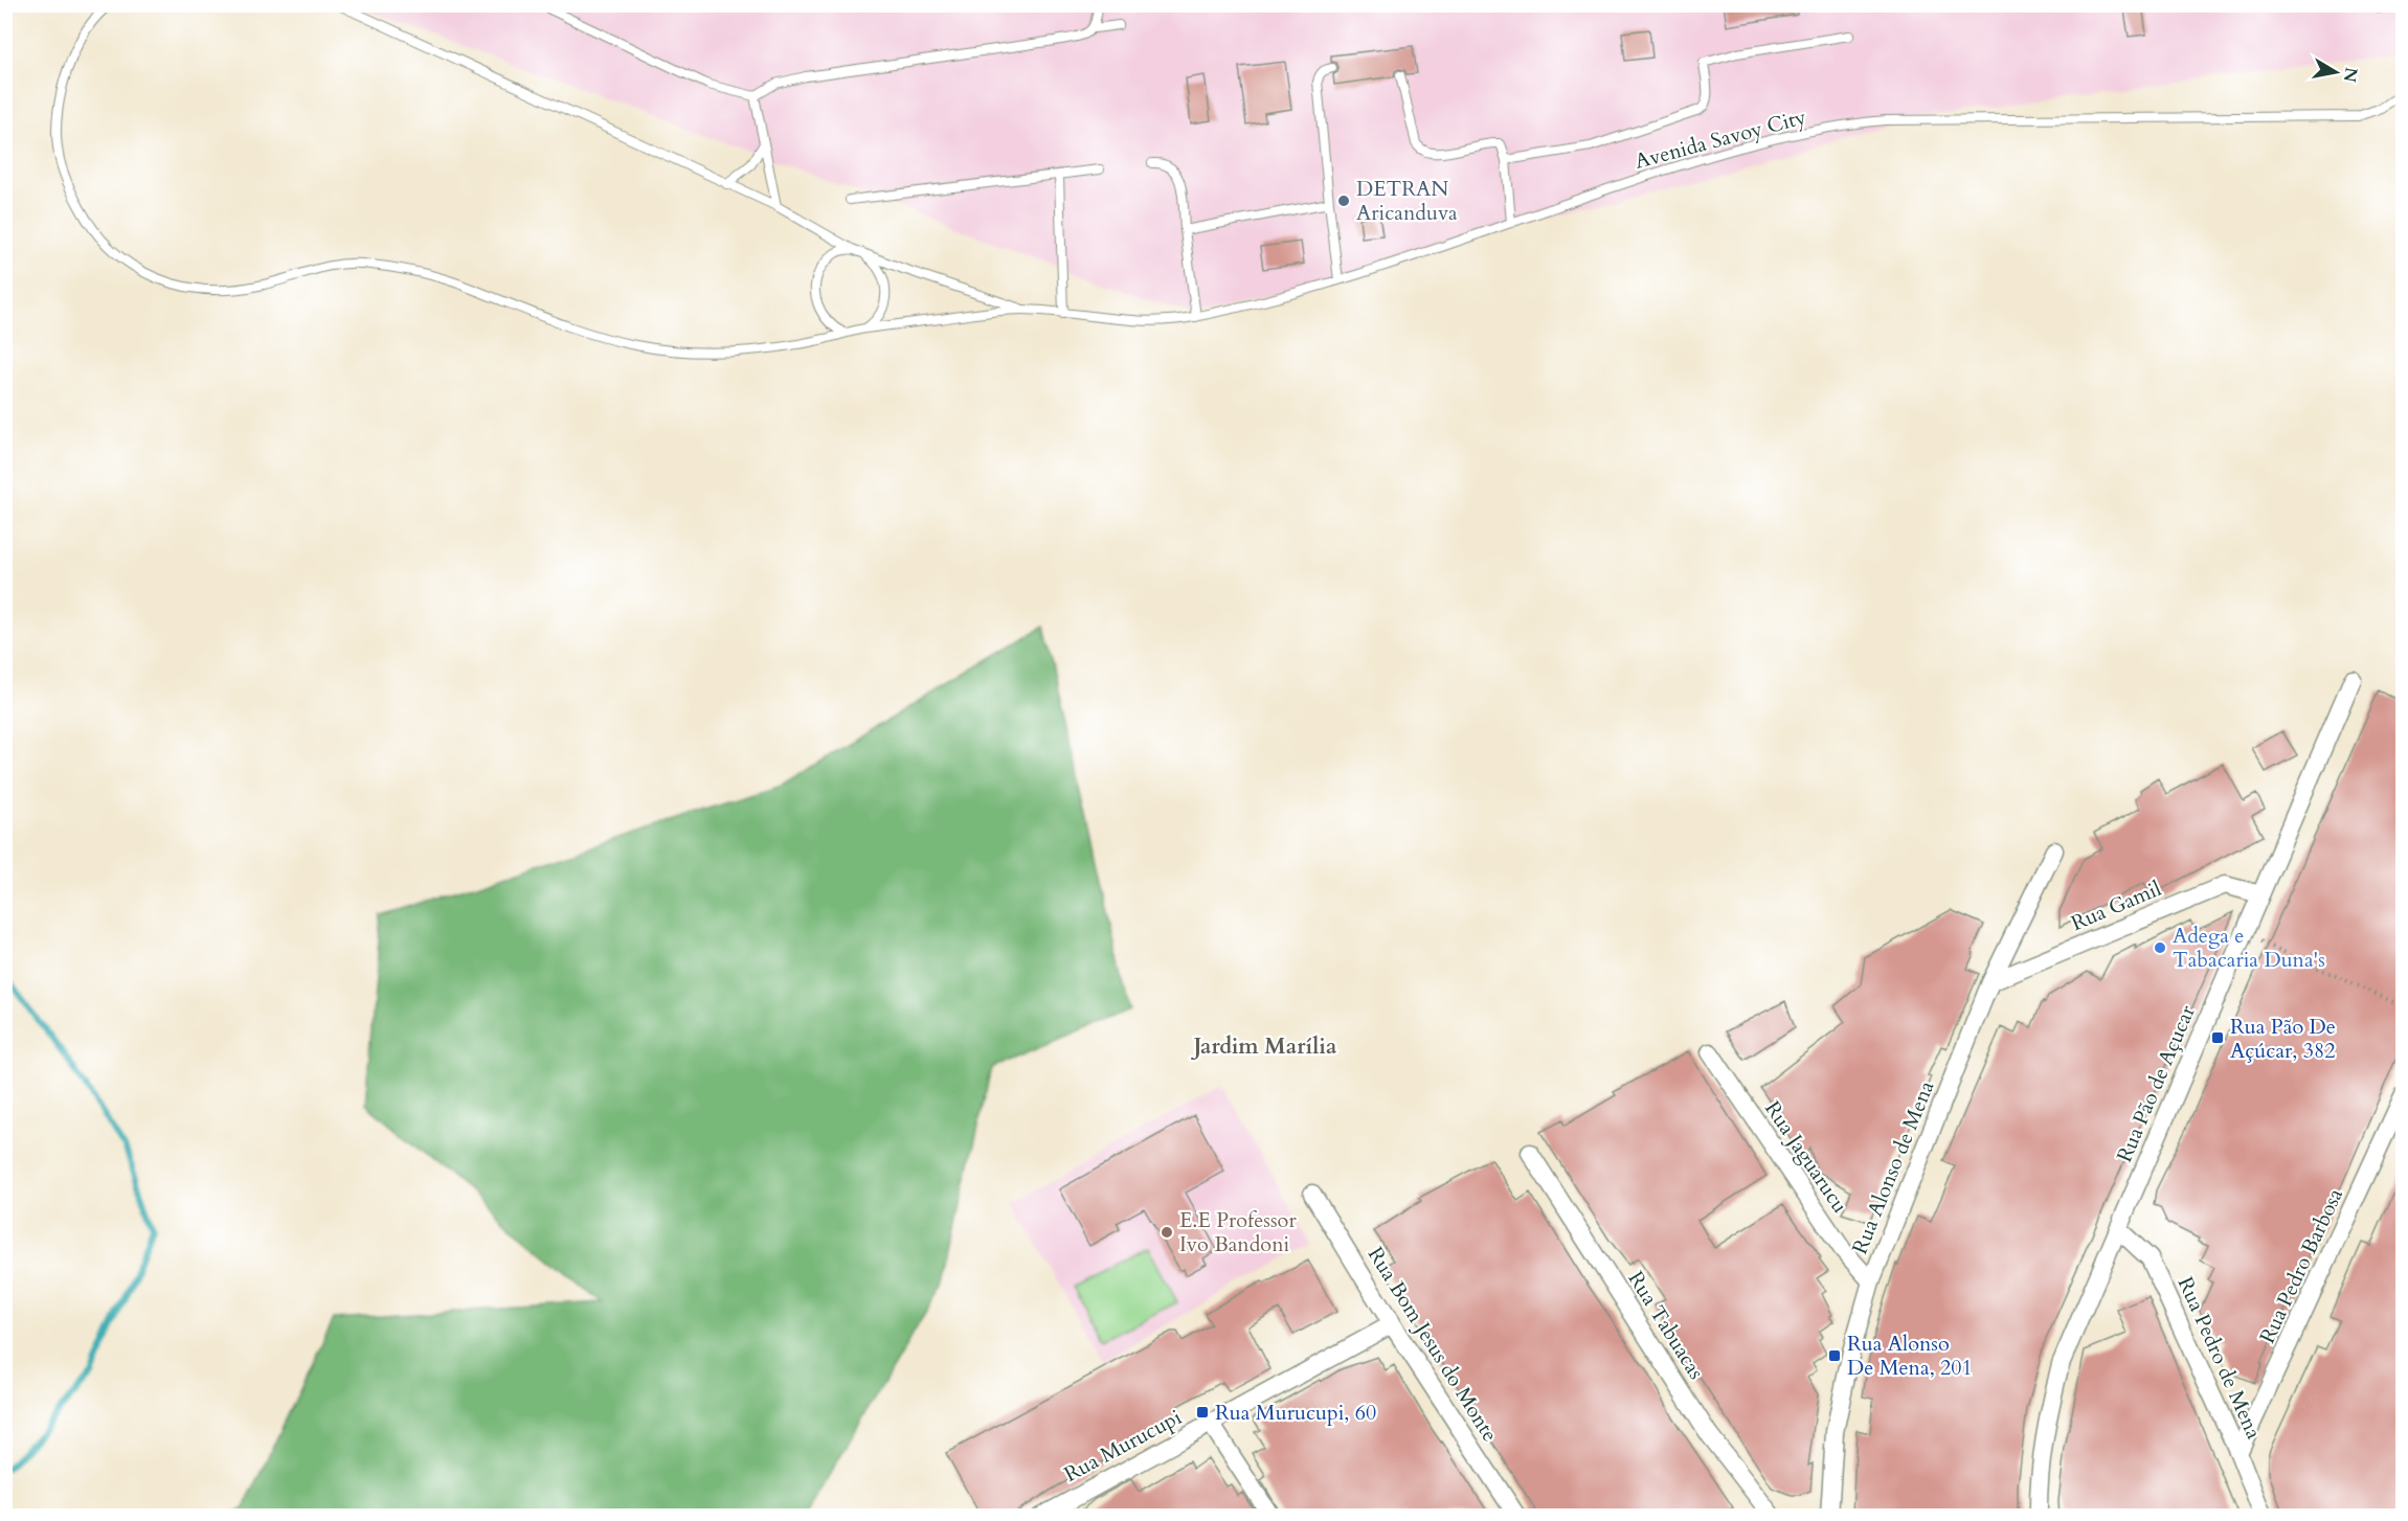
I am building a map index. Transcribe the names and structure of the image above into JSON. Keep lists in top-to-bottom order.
{
  "streets": {
    "street": [
      "Rua Gamil",
      "Rua Pão de Açucar",
      "Rua Jaguarucu",
      "Rua Alonso de Mena",
      "Rua Pedro Barbosa",
      "Rua Tabuacas",
      "Rua Bom Jesus do Monte",
      "Rua Pedro de Mena",
      "Rua Murucupi"
    ],
    "lane": ["Avenida Savoy City"]
  },
  "crossings": [
    ["Rua Gamil", "Rua Pão de Açucar"],
    ["Rua Gamil", "Rua Alonso de Mena"],
    ["Rua Pão de Açucar", "Rua Pedro de Mena"],
    ["Rua Jaguarucu", "Rua Alonso de Mena"],
    ["Rua Pedro Barbosa", "Rua Pedro de Mena"],
    ["Rua Bom Jesus do Monte", "Rua Murucupi"]
  ],
  "districts": ["Jardim Marília"],
  "places": {
    "other": ["DETRAN Aricanduva", "Adega e Tabacaria Duna's", "E.E Professor Ivo Bandoni"],
    "transit": ["Rua Pão De Açúcar, 382", "Rua Alonso De Mena, 201", "Rua Murucupi, 60"]
  },
  "north": "right"
}
